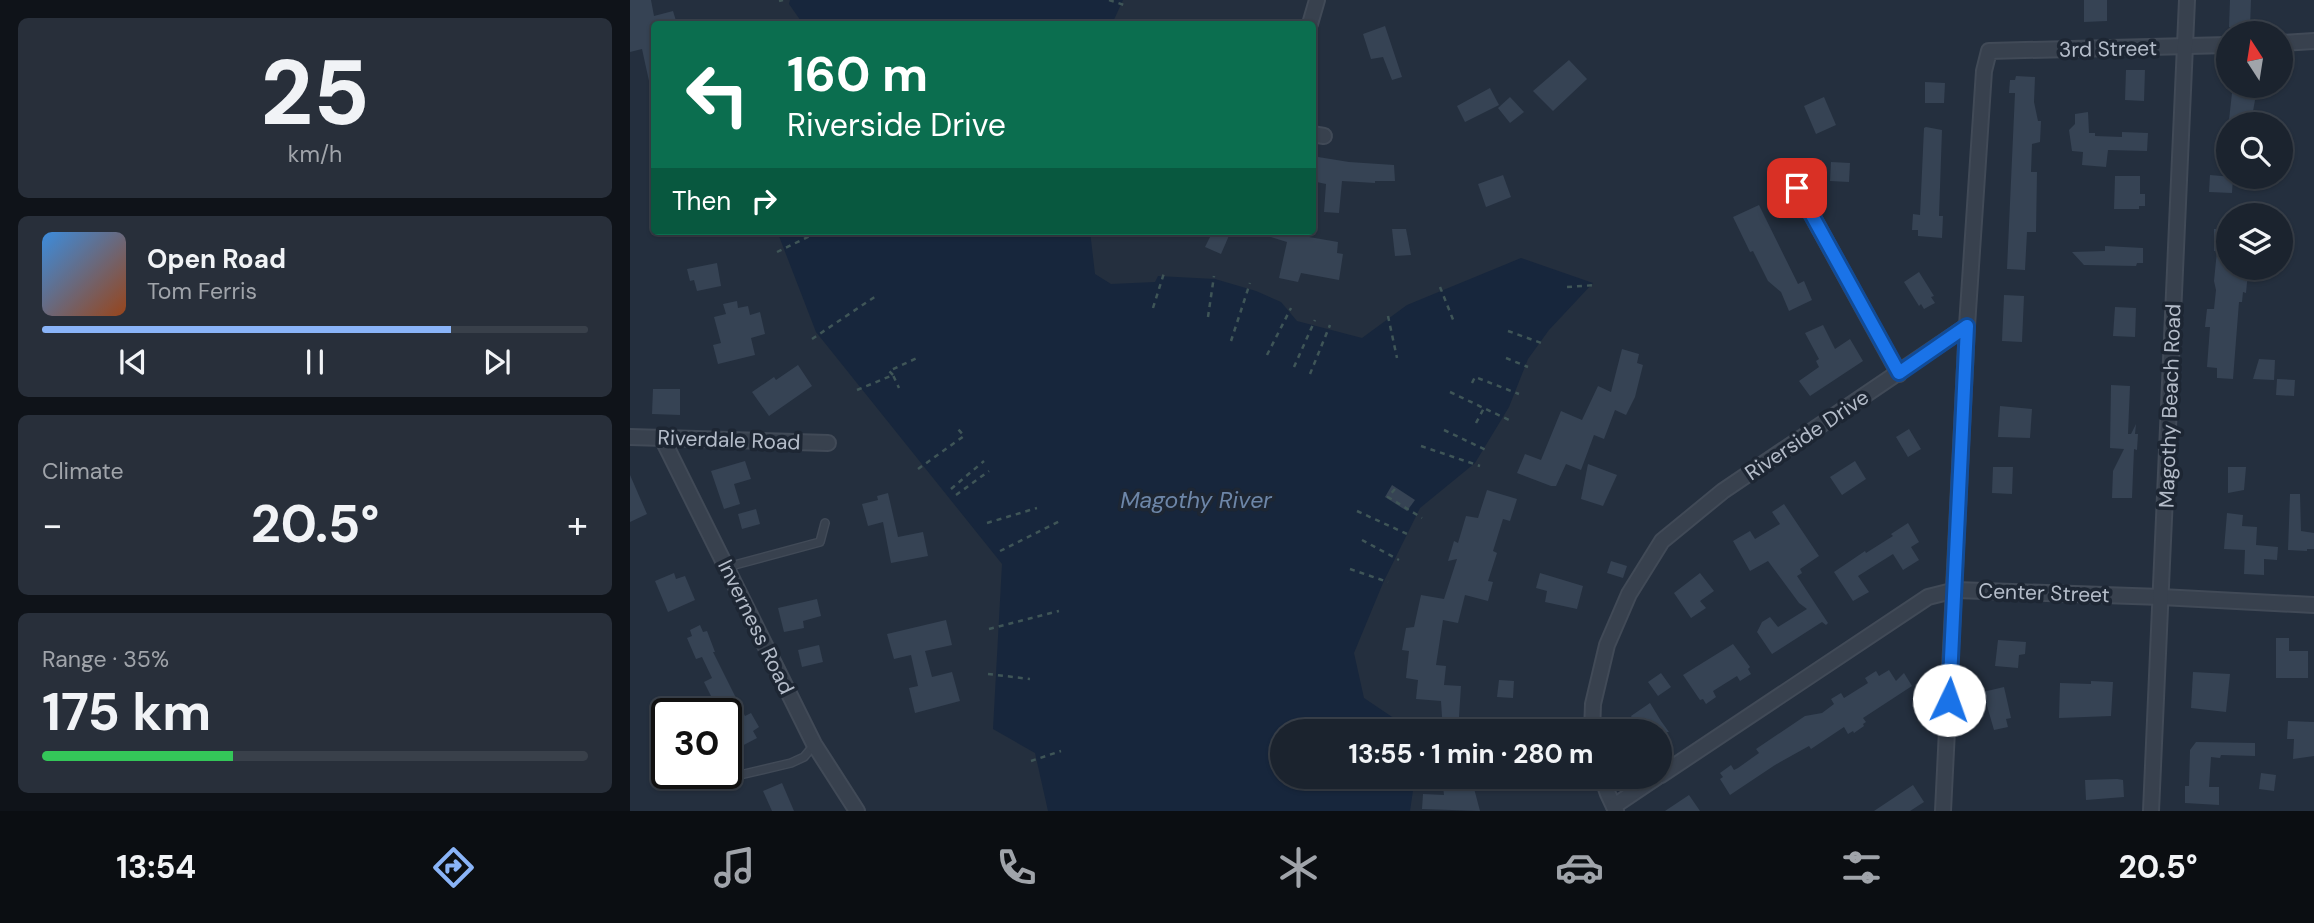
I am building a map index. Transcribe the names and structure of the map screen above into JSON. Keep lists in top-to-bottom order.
{
  "streets": {
    "street": [
      "3rd Street",
      "Magothy Beach Road",
      "Riverside Drive",
      "Riverdale Road",
      "Center Street",
      "Inverness Road"
    ]
  },
  "crossings": [
    ["3rd Street", "Magothy Beach Road"],
    ["3rd Street", "Riverside Drive"],
    ["Magothy Beach Road", "Center Street"],
    ["Riverdale Road", "Inverness Road"]
  ],
  "water": ["Magothy River"],
  "north": "top",
  "page": {
    "tile": [
      ["25", "km/h"],
      "Climate",
      ["Range · 35%", "175 km"]
    ],
    "turn": ["160 m", "Riverside Drive"],
    "then": "Then",
    "song": ["Open Road", "Tom Ferris"],
    "heat": ["−", "20.5°", "+"],
    "limit": "30",
    "trip": "13:55 · 1 min · 280 m",
    "tabs": ["13:54", "20.5°"]
  }
}
